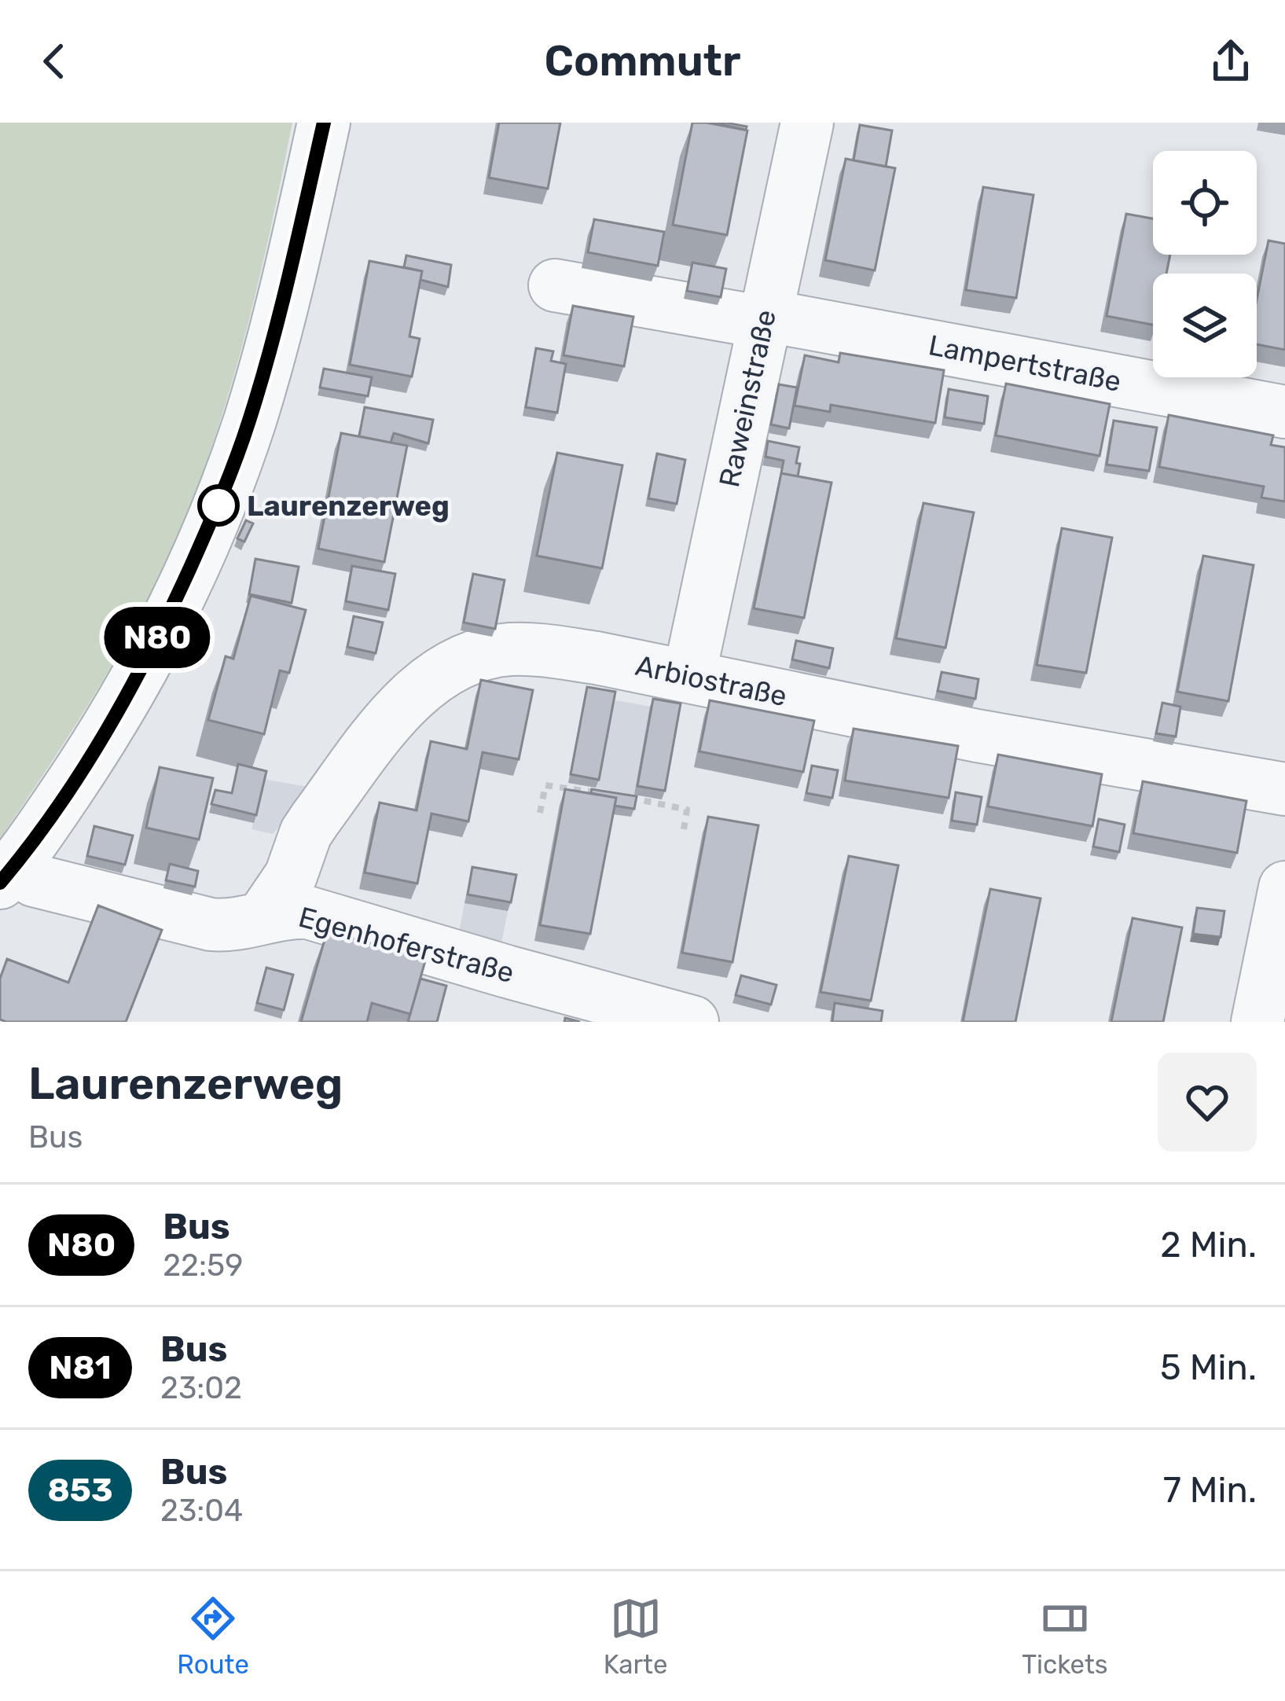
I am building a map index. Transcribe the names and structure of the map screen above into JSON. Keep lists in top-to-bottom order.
{
  "streets": {
    "street": [
      "Lampertstraße",
      "Raweinstraße",
      "Arbiostraße",
      "Egenhoferstraße"
    ]
  },
  "crossings": [
    ["Lampertstraße", "Raweinstraße"],
    ["Raweinstraße", "Arbiostraße"],
    ["Arbiostraße", "Egenhoferstraße"]
  ],
  "places": ["Laurenzerweg"],
  "lines": ["bus line N80"],
  "page": {
    "header": "Commutr",
    "on_map": "N80",
    "heading": ["Laurenzerweg", "Bus"],
    "list": [
      {
        "mark": "N80",
        "name": "Bus",
        "note": "22:59",
        "value": "2 Min."
      },
      {
        "mark": "N81",
        "name": "Bus",
        "note": "23:02",
        "value": "5 Min."
      },
      {
        "mark": "853",
        "name": "Bus",
        "note": "23:04",
        "value": "7 Min."
      }
    ],
    "tabs": ["Route", "Karte", "Tickets"]
  }
}
